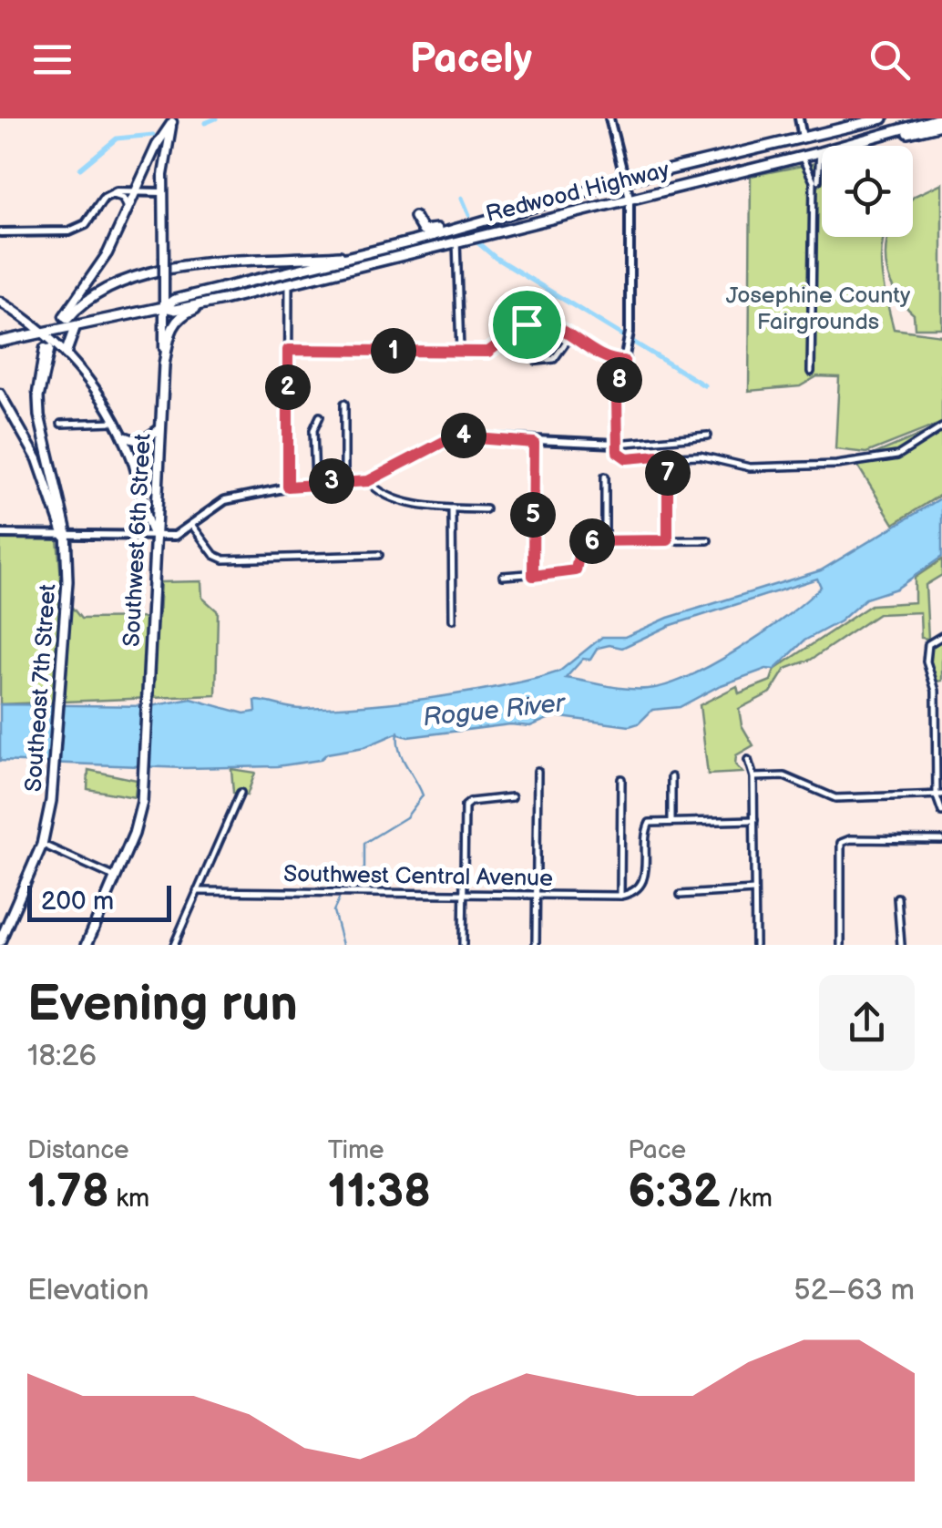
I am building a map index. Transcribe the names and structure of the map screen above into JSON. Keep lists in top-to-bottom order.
{
  "streets": {
    "highway": ["Redwood Highway", "Southwest 6th Street", "Southeast 7th Street"],
    "street": ["Southwest Central Avenue"]
  },
  "water": ["Rogue River"],
  "parks": ["Josephine County Fairgrounds"],
  "scale_bar": "200 m",
  "page": {
    "header": "Pacely",
    "pins": [
      "1",
      "8",
      "2",
      "4",
      "7",
      "3",
      "5",
      "6"
    ],
    "scale": "200 m",
    "heading": ["Evening run", "18:26"],
    "stats": [
      ["Distance", "1.78 km"],
      ["Time", "11:38"],
      ["Pace", "6:32 /km"]
    ],
    "chart": ["Elevation", "52–63 m"]
  }
}
